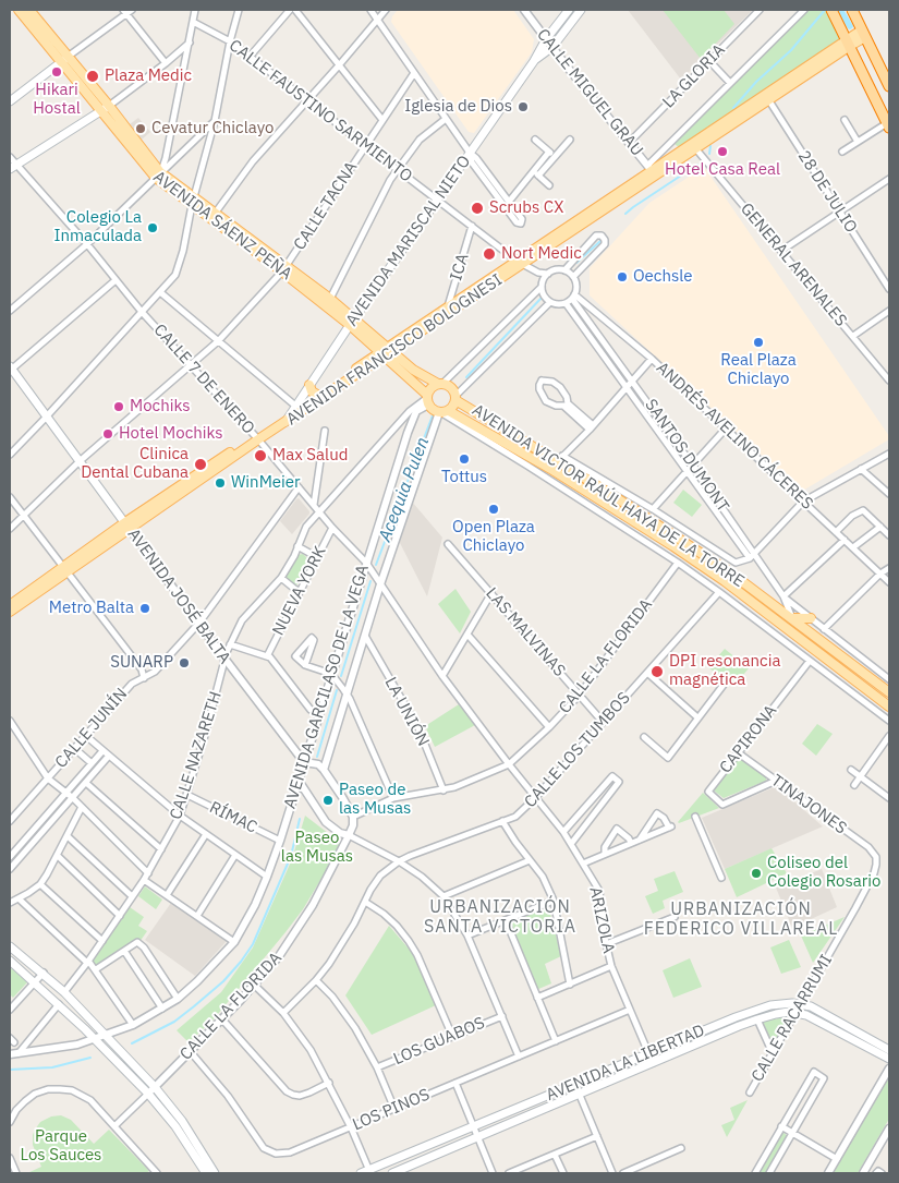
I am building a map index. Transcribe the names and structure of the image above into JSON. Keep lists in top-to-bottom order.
{
  "streets": {
    "main road": [
      "AVENIDA SÁENZ PEÑA",
      "AVENIDA MARISCAL NIETO",
      "AVENIDA FRANCISCO BOLOGNESI",
      "AVENIDA VICTOR RAÚL HAYA DE LA TORRE",
      "AVENIDA JOSÉ BALTA",
      "AVENIDA LA LIBERTAD"
    ],
    "street": [
      "LA GLORIA",
      "CALLE MIGUEL GRAU",
      "CALLE FAUSTINO SARMIENTO",
      "28 DE JULIO",
      "CALLE TACNA",
      "GENERAL ARENALES",
      "ICA",
      "CALLE 7 DE ENERO",
      "ANDRÉS AVELINO CÁCERES",
      "SANTOS DUMONT",
      "NUEVA YORK",
      "LAS MALVINAS",
      "CALLE LA FLORIDA",
      "AVENIDA GARCILASO DE LA VEGA",
      "LA UNIÓN",
      "CALLE JUNÍN",
      "CAPIRONA",
      "CALLE LOS TUMBOS",
      "CALLE NAZARETH",
      "TINAJONES",
      "RÍMAC",
      "ARIZOLA",
      "CALLE RACARRUMI",
      "LOS GUABOS",
      "LOS PINOS"
    ]
  },
  "crossings": [
    ["LA GLORIA", "CALLE MIGUEL GRAU"],
    ["CALLE MIGUEL GRAU", "AVENIDA MARISCAL NIETO"],
    ["CALLE MIGUEL GRAU", "AVENIDA FRANCISCO BOLOGNESI"],
    ["CALLE FAUSTINO SARMIENTO", "CALLE TACNA"],
    ["CALLE FAUSTINO SARMIENTO", "AVENIDA MARISCAL NIETO"],
    ["CALLE FAUSTINO SARMIENTO", "ICA"],
    ["CALLE FAUSTINO SARMIENTO", "AVENIDA FRANCISCO BOLOGNESI"],
    ["CALLE FAUSTINO SARMIENTO", "ANDRÉS AVELINO CÁCERES"],
    ["CALLE FAUSTINO SARMIENTO", "SANTOS DUMONT"],
    ["28 DE JULIO", "AVENIDA FRANCISCO BOLOGNESI"],
    ["CALLE TACNA", "AVENIDA SÁENZ PEÑA"],
    ["CALLE TACNA", "CALLE 7 DE ENERO"],
    ["CALLE TACNA", "AVENIDA JOSÉ BALTA"],
    ["AVENIDA SÁENZ PEÑA", "AVENIDA MARISCAL NIETO"],
    ["AVENIDA SÁENZ PEÑA", "AVENIDA FRANCISCO BOLOGNESI"],
    ["AVENIDA SÁENZ PEÑA", "AVENIDA VICTOR RAÚL HAYA DE LA TORRE"],
    ["AVENIDA SÁENZ PEÑA", "AVENIDA GARCILASO DE LA VEGA"],
    ["AVENIDA SÁENZ PEÑA", "CALLE NAZARETH"],
    ["AVENIDA MARISCAL NIETO", "AVENIDA FRANCISCO BOLOGNESI"],
    ["GENERAL ARENALES", "AVENIDA FRANCISCO BOLOGNESI"],
    ["ICA", "AVENIDA FRANCISCO BOLOGNESI"],
    ["AVENIDA FRANCISCO BOLOGNESI", "CALLE 7 DE ENERO"],
    ["AVENIDA FRANCISCO BOLOGNESI", "AVENIDA JOSÉ BALTA"],
    ["CALLE 7 DE ENERO", "NUEVA YORK"],
    ["CALLE 7 DE ENERO", "CALLE LA FLORIDA"],
    ["CALLE 7 DE ENERO", "AVENIDA GARCILASO DE LA VEGA"],
    ["CALLE 7 DE ENERO", "CALLE JUNÍN"],
    ["CALLE 7 DE ENERO", "CALLE NAZARETH"],
    ["CALLE 7 DE ENERO", "ARIZOLA"],
    ["ANDRÉS AVELINO CÁCERES", "SANTOS DUMONT"],
    ["SANTOS DUMONT", "AVENIDA VICTOR RAÚL HAYA DE LA TORRE"],
    ["AVENIDA VICTOR RAÚL HAYA DE LA TORRE", "AVENIDA GARCILASO DE LA VEGA"],
    ["AVENIDA VICTOR RAÚL HAYA DE LA TORRE", "CALLE NAZARETH"],
    ["AVENIDA JOSÉ BALTA", "AVENIDA GARCILASO DE LA VEGA"],
    ["AVENIDA JOSÉ BALTA", "CALLE JUNÍN"],
    ["AVENIDA JOSÉ BALTA", "CALLE NAZARETH"],
    ["LAS MALVINAS", "CALLE LA FLORIDA"],
    ["LAS MALVINAS", "CALLE LOS TUMBOS"],
    ["CALLE LA FLORIDA", "LA UNIÓN"],
    ["CALLE LA FLORIDA", "ARIZOLA"],
    ["CALLE LA FLORIDA", "LOS PINOS"],
    ["AVENIDA GARCILASO DE LA VEGA", "LA UNIÓN"],
    ["AVENIDA GARCILASO DE LA VEGA", "CALLE NAZARETH"],
    ["AVENIDA GARCILASO DE LA VEGA", "RÍMAC"],
    ["CAPIRONA", "TINAJONES"],
    ["CALLE LOS TUMBOS", "ARIZOLA"],
    ["CALLE NAZARETH", "RÍMAC"],
    ["TINAJONES", "CALLE RACARRUMI"],
    ["ARIZOLA", "AVENIDA LA LIBERTAD"],
    ["ARIZOLA", "LOS PINOS"],
    ["CALLE RACARRUMI", "AVENIDA LA LIBERTAD"]
  ],
  "districts": ["URBANIZACIÓN SANTA VICTORIA", "URBANIZACIÓN FEDERICO VILLAREAL"],
  "water": ["Acequia Pulen"],
  "parks": ["Paseo las Musas", "Parque Los Sauces"],
  "places": [
    "Hikari Hostal",
    "Plaza Medic",
    "Iglesia de Dios",
    "Cevatur Chiclayo",
    "Hotel Casa Real",
    "Scrubs CX",
    "Colegio La Inmaculada",
    "Nort Medic",
    "Oechsle",
    "Real Plaza Chiclayo",
    "Mochiks",
    "Hotel Mochiks",
    "Max Salud",
    "Tottus",
    "Clinica Dental Cubana",
    "WinMeier",
    "Open Plaza Chiclayo",
    "Metro Balta",
    "SUNARP",
    "DPI resonancia magnética",
    "Paseo de las Musas",
    "Coliseo del Colegio Rosario"
  ]
}
